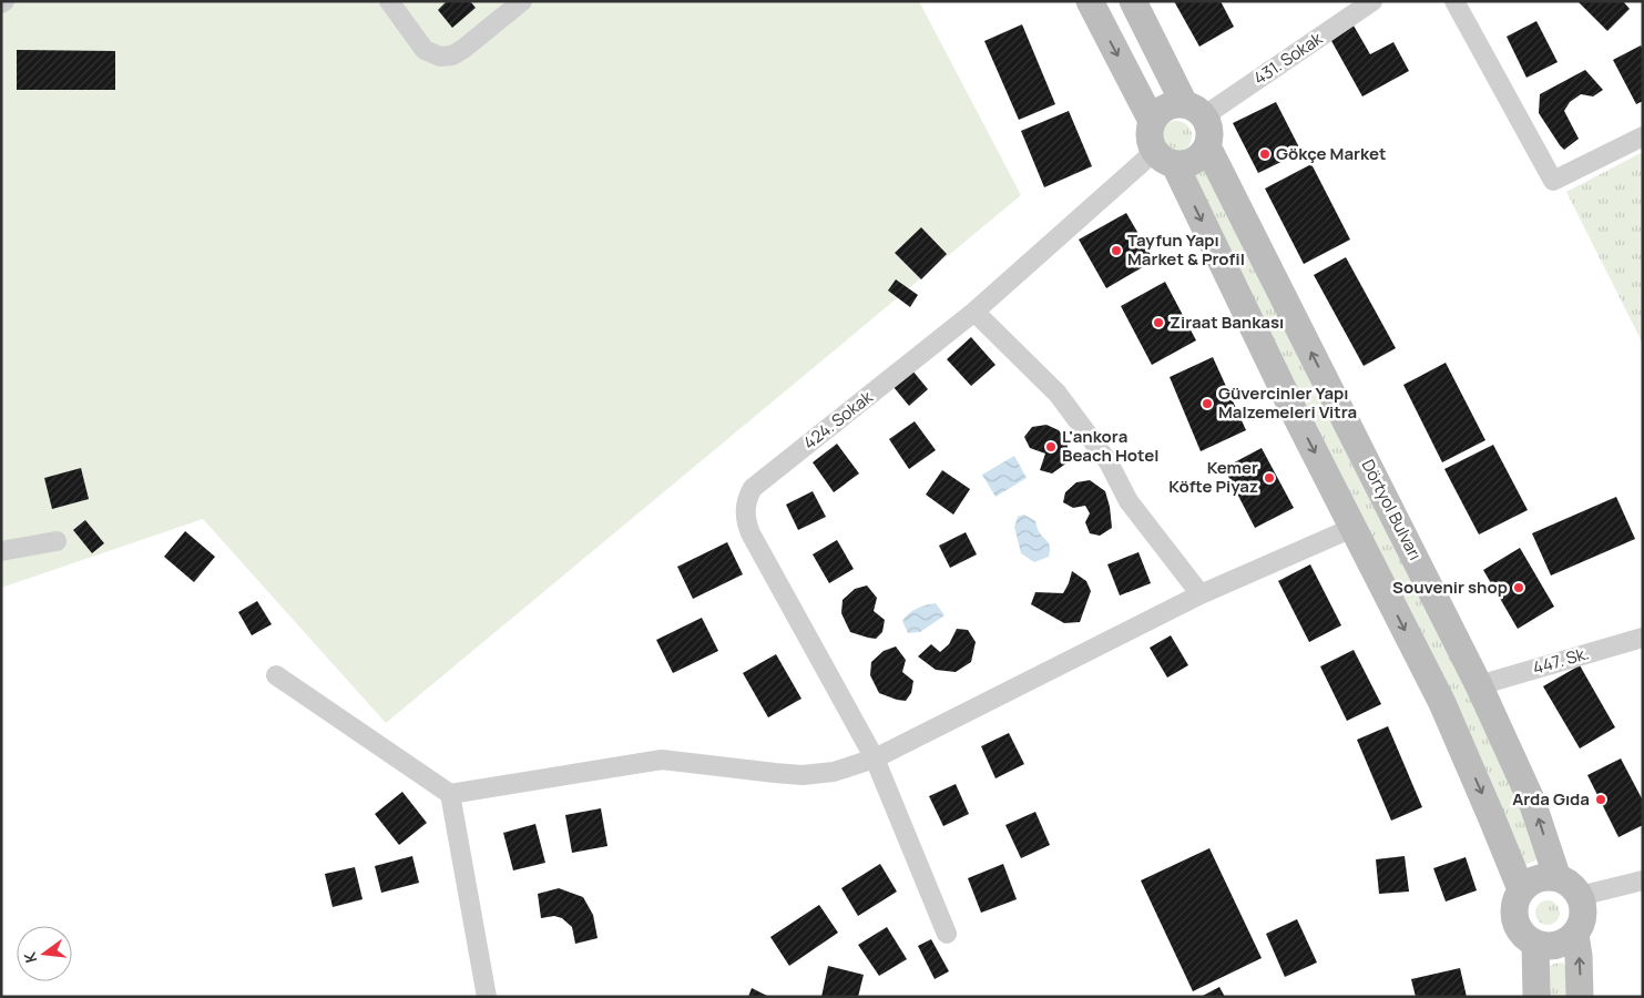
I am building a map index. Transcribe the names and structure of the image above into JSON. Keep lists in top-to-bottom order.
{
  "streets": {
    "main road": ["Dörtyol Bulvarı"],
    "street": ["431. Sokak", "424. Sokak", "447. Sk."]
  },
  "crossings": [
    ["431. Sokak", "424. Sokak"],
    ["431. Sokak", "Dörtyol Bulvarı"],
    ["424. Sokak", "Dörtyol Bulvarı"],
    ["Dörtyol Bulvarı", "447. Sk."]
  ],
  "places": [
    "Gökçe Market",
    "Tayfun Yapı Market & Profil",
    "Ziraat Bankası",
    "Güvercinler Yapı Malzemeleri Vitra",
    "L'ankora Beach Hotel",
    "Kemer Köfte Piyaz",
    "Souvenir shop",
    "Arda Gıda"
  ],
  "north": "left"
}
